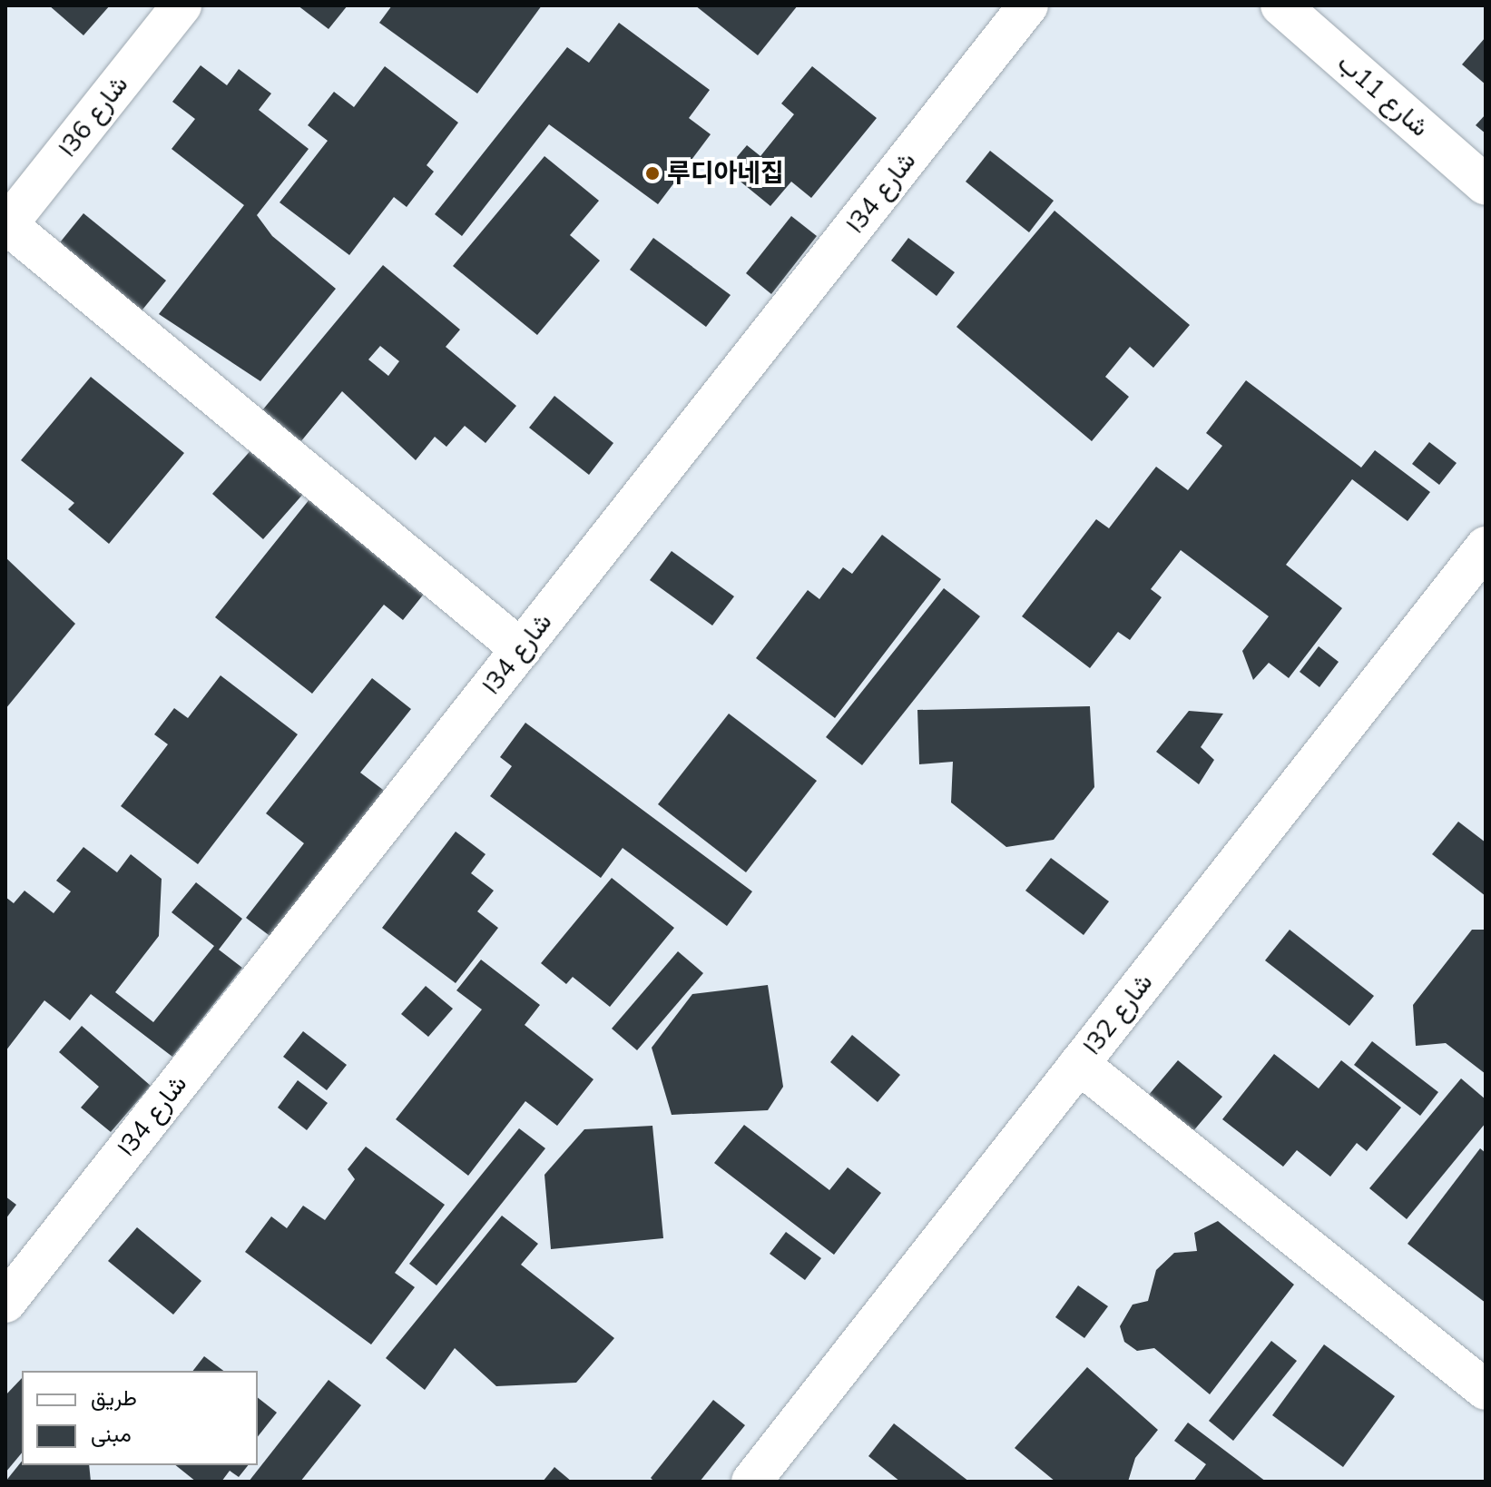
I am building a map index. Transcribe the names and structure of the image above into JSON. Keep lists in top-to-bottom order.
{
  "streets": {
    "street": [
      "شارع 11ب",
      "شارع 36ا",
      "شارع 34ا",
      "شارع 32ا"
    ]
  },
  "places": ["루디아네집"],
  "legend": ["طريق", "مبنى"]
}
